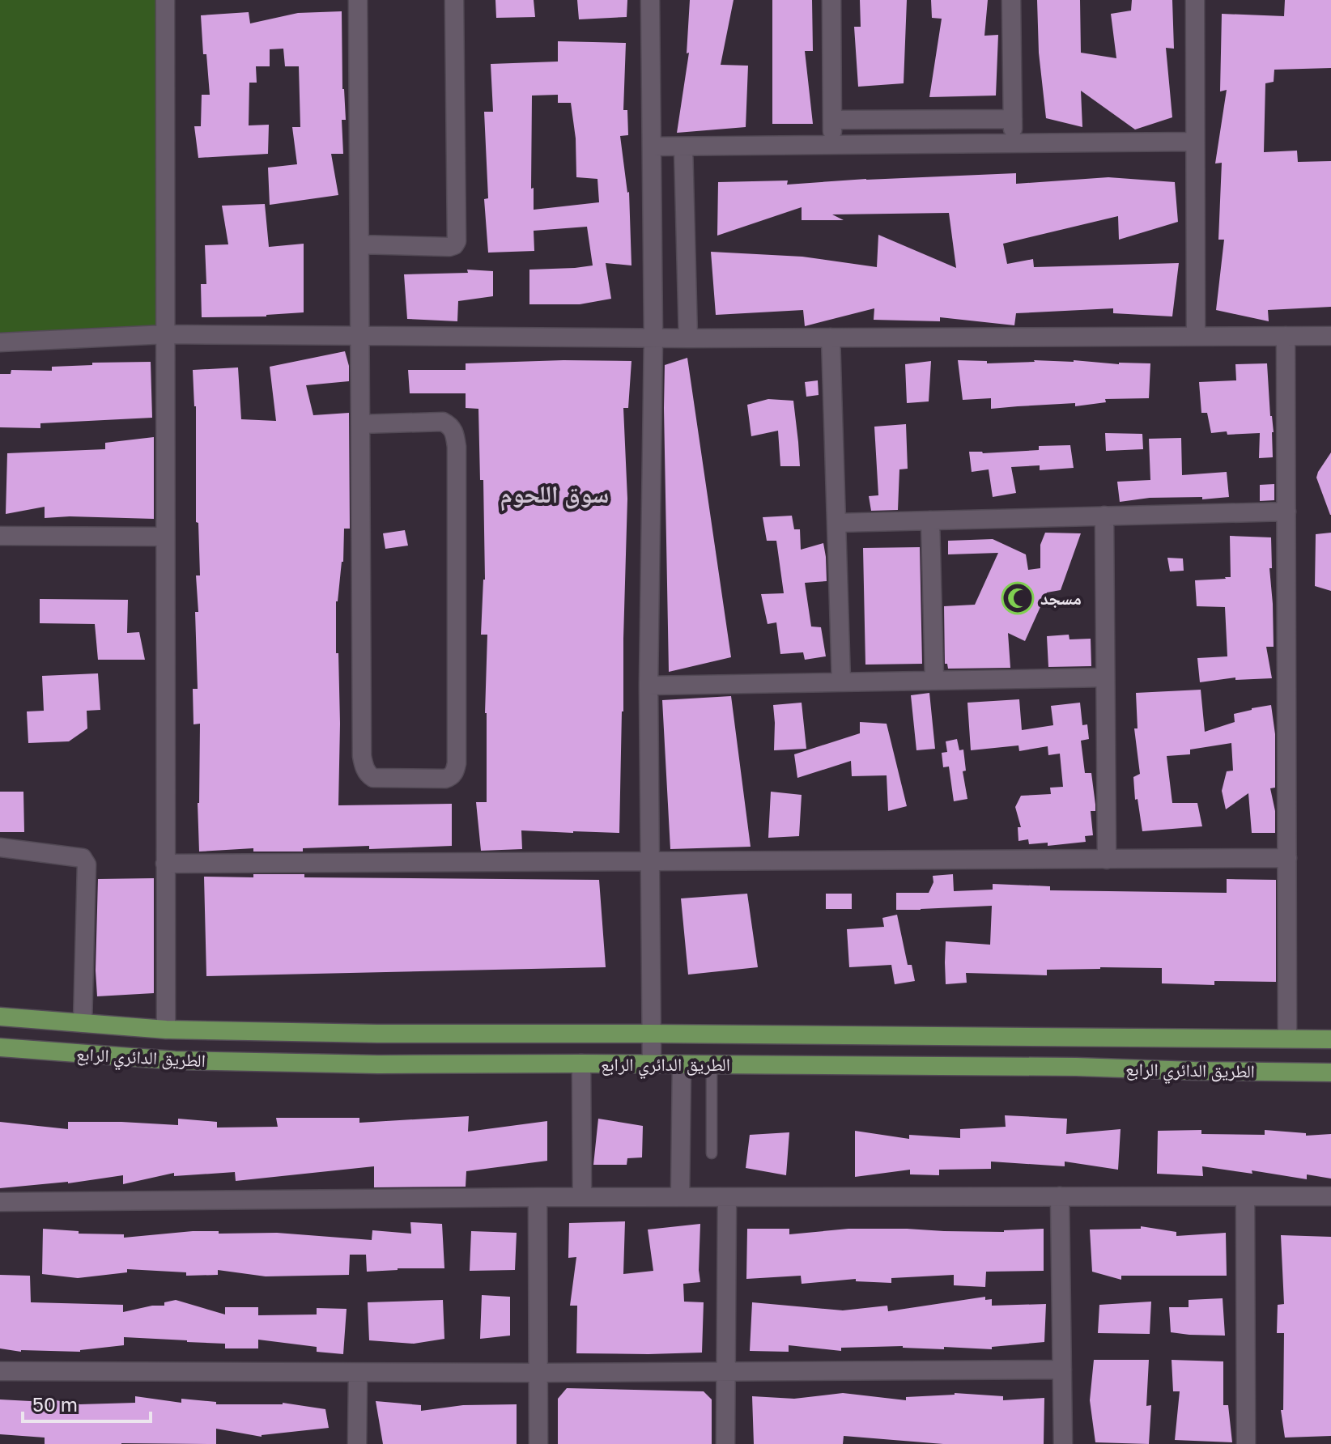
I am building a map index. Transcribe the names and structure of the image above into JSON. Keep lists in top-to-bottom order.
{
  "streets": {
    "main road": ["الطريق الدائري الرابع"]
  },
  "districts": ["سوق اللحوم"],
  "places": {
    "mosque": ["مسجد"]
  },
  "scale_bar": "50 m"
}
